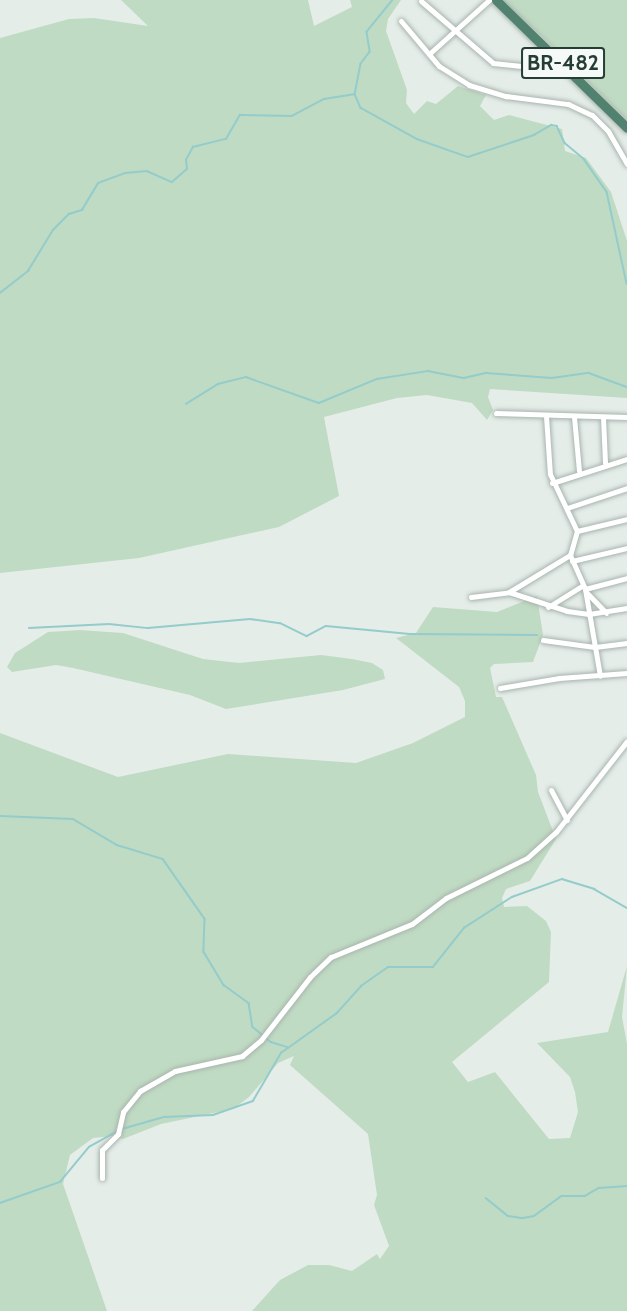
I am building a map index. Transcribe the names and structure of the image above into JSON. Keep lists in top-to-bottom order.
{
  "streets": {
    "highway": ["BR-482"]
  }
}
